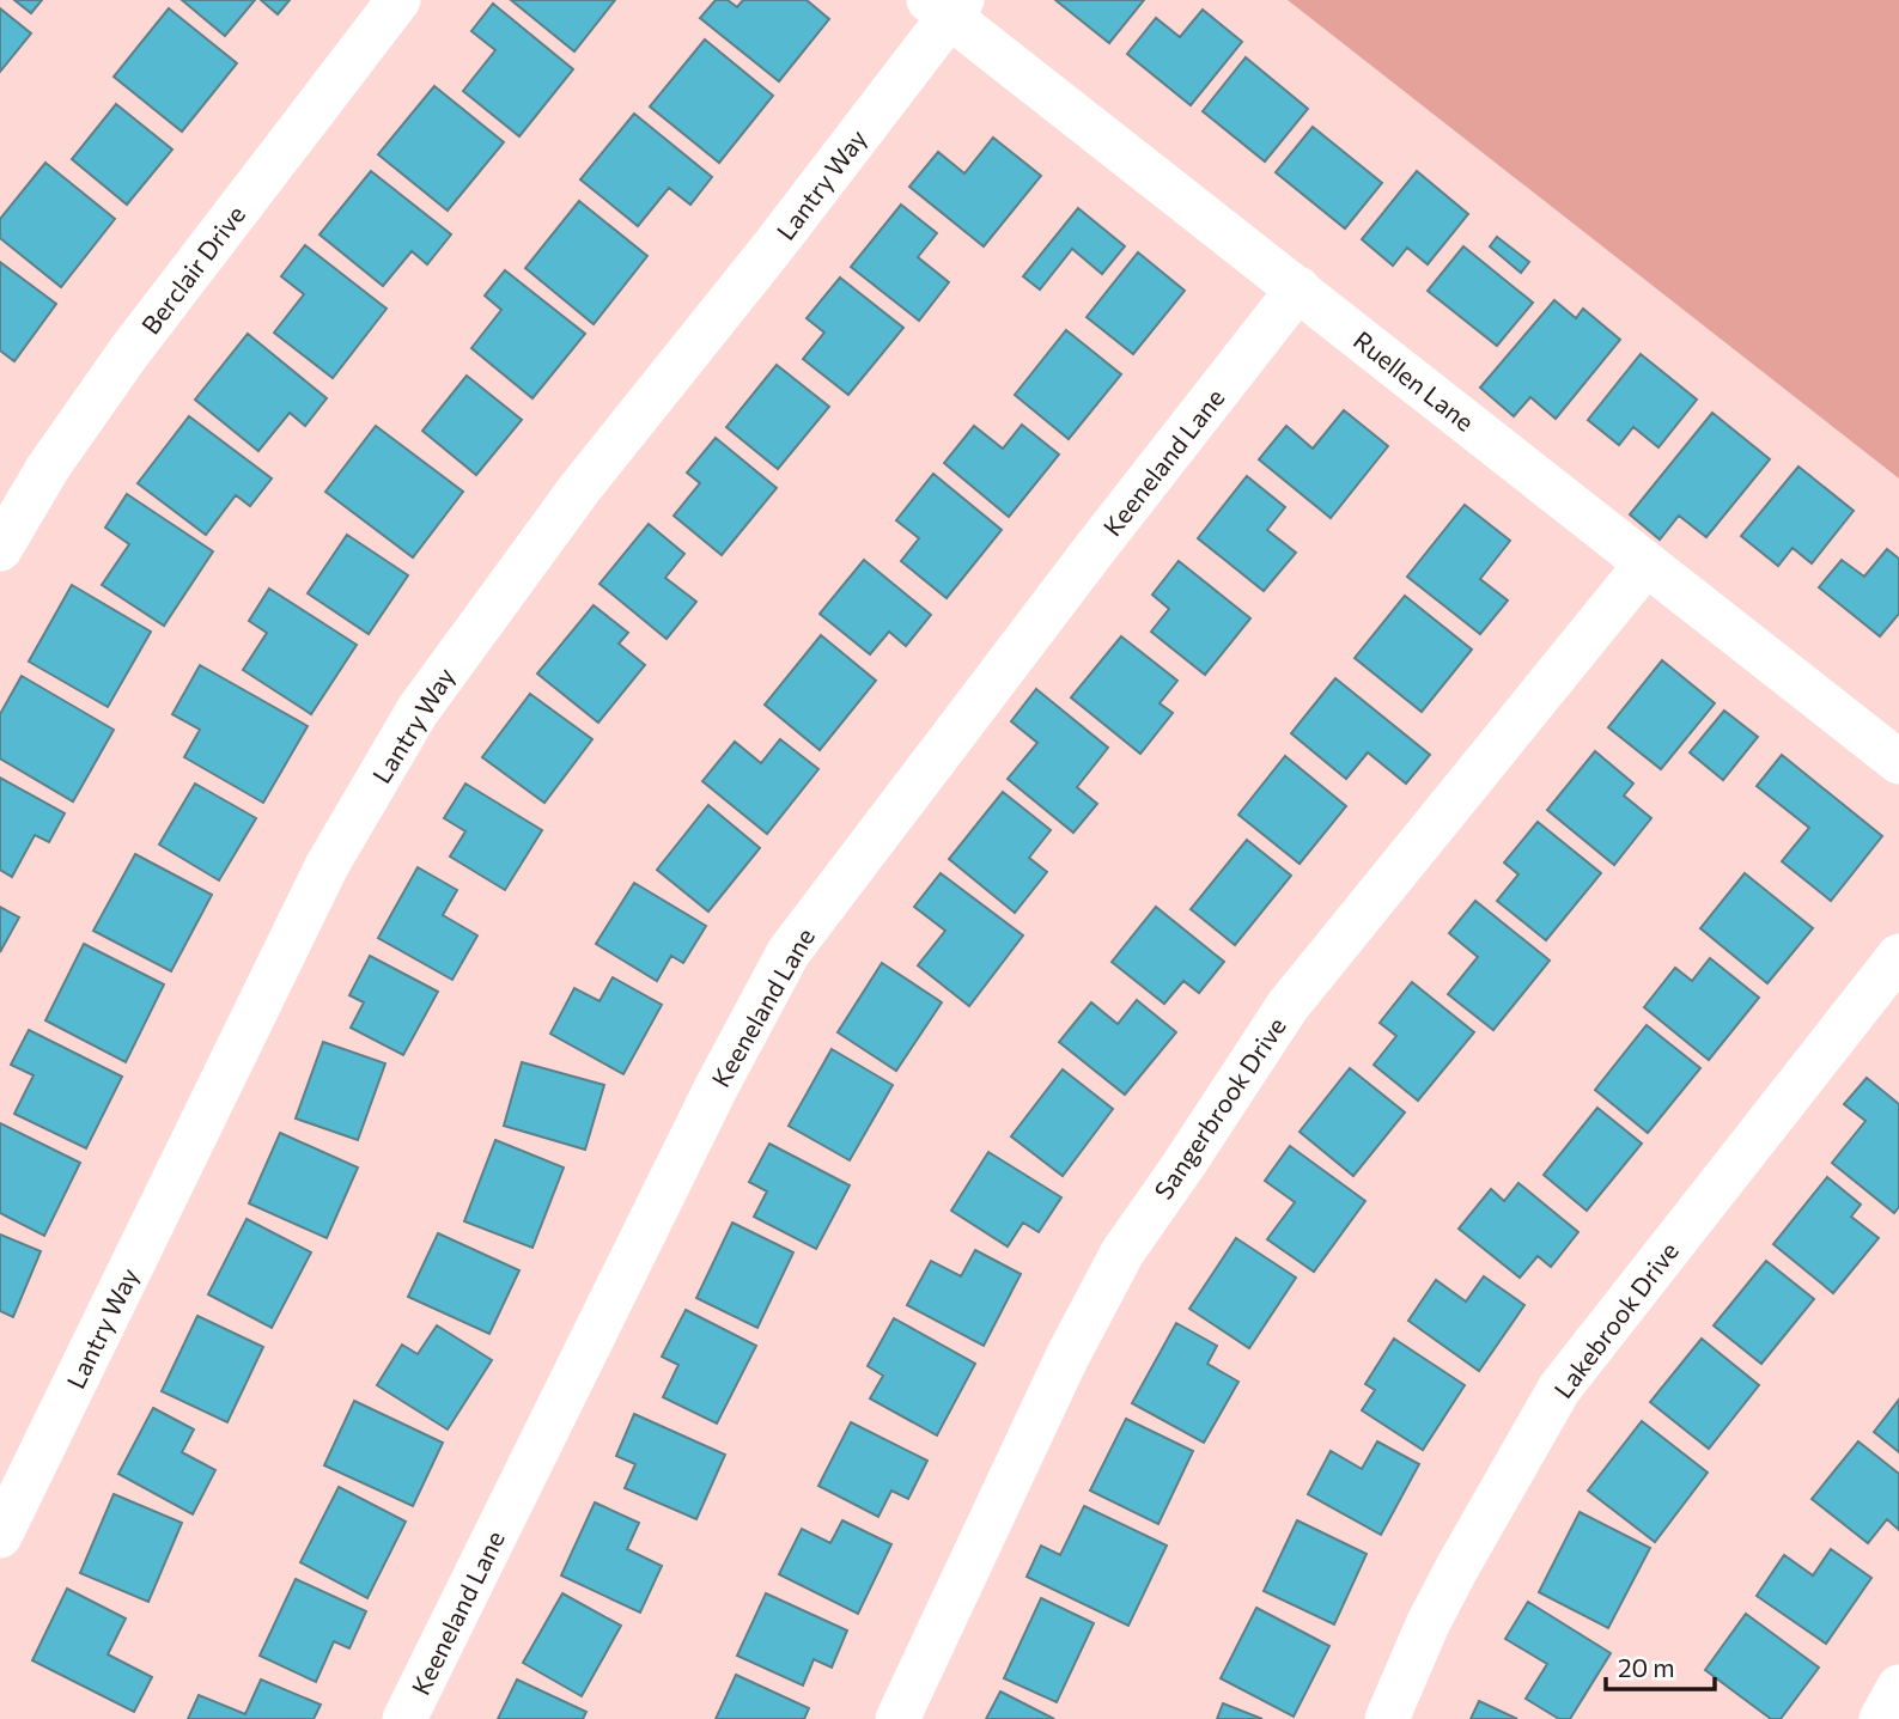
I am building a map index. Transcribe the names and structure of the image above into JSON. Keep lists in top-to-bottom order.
{
  "streets": {
    "street": [
      "Lantry Way",
      "Berclair Drive",
      "Ruellen Lane",
      "Keeneland Lane",
      "Sangerbrook Drive",
      "Lakebrook Drive"
    ]
  },
  "crossings": [
    ["Lantry Way", "Ruellen Lane"],
    ["Ruellen Lane", "Keeneland Lane"],
    ["Ruellen Lane", "Sangerbrook Drive"]
  ],
  "scale_bar": "20 m"
}
